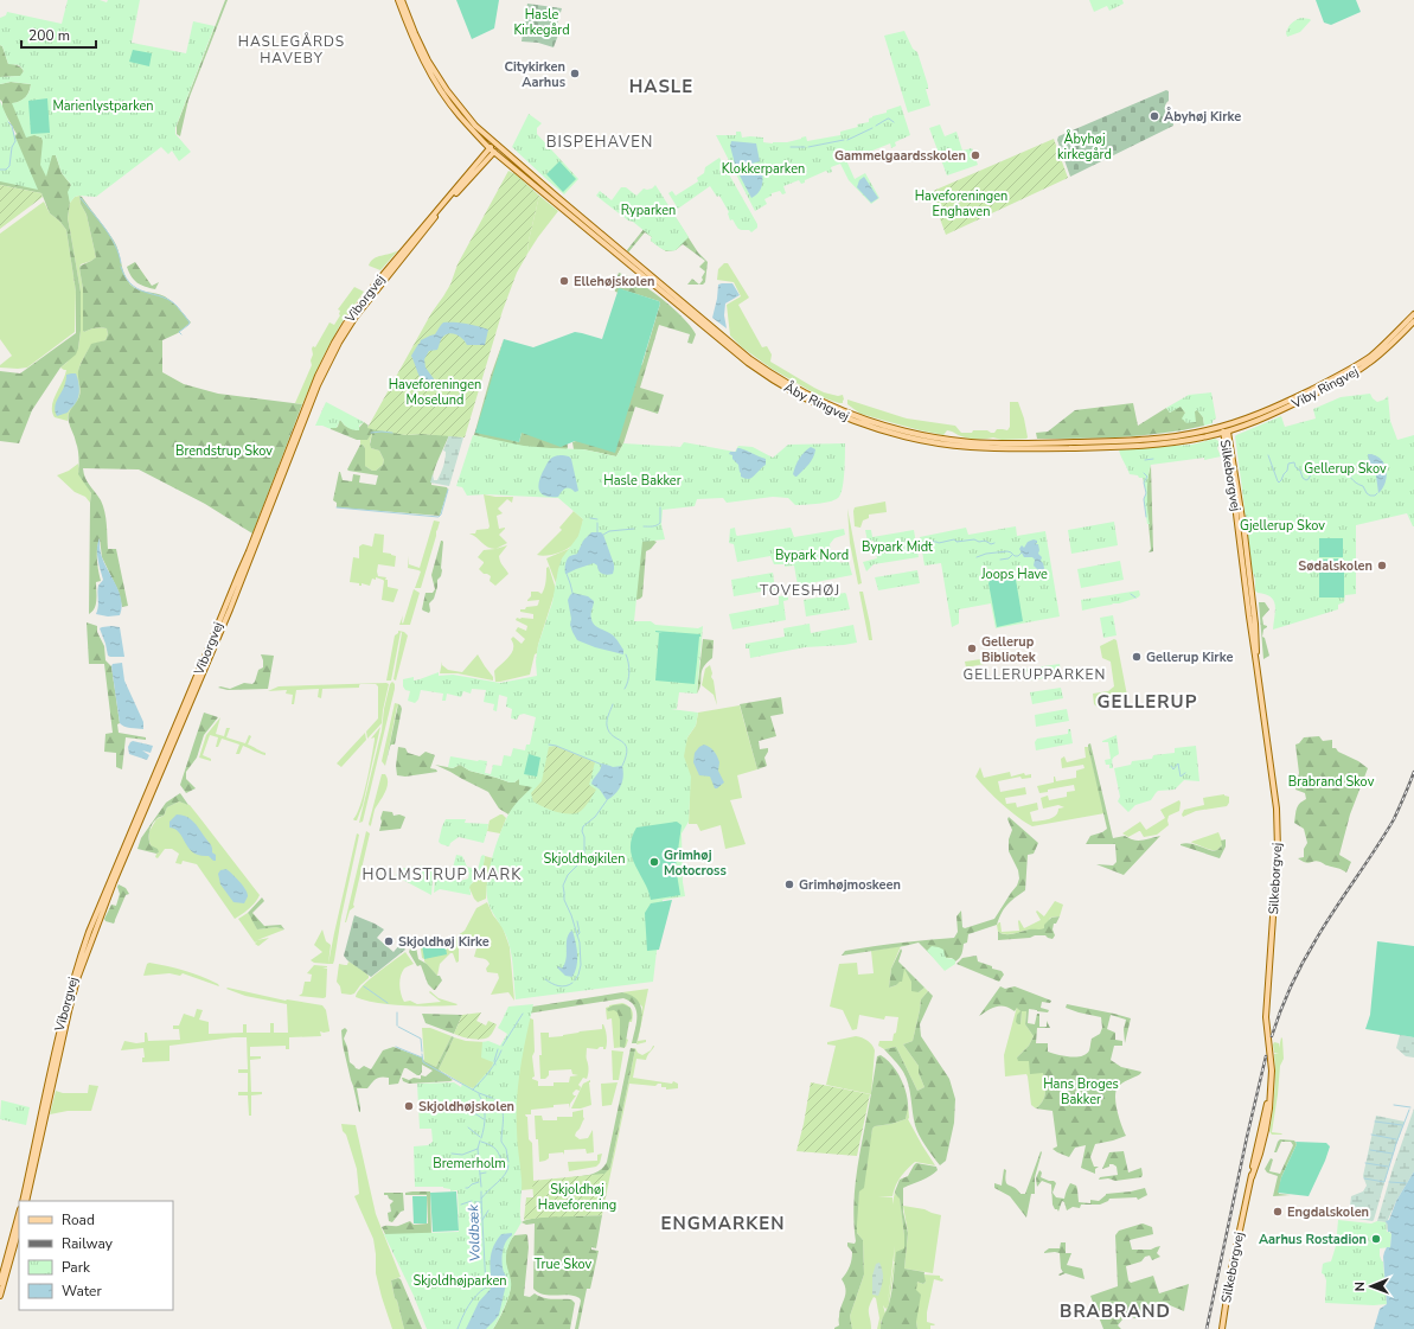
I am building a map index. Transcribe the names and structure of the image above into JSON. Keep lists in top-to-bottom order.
{
  "streets": {
    "main road": [
      "Viborgvej",
      "Viby Ringvej",
      "Åby Ringvej",
      "Silkeborgvej"
    ]
  },
  "crossings": [
    ["Viborgvej", "Åby Ringvej"],
    ["Viby Ringvej", "Åby Ringvej"],
    ["Viby Ringvej", "Silkeborgvej"],
    ["Åby Ringvej", "Silkeborgvej"]
  ],
  "districts": [
    "HASLEGÅRDS HAVEBY",
    "HASLE",
    "BISPEHAVEN",
    "TOVESHØJ",
    "GELLERUPPARKEN",
    "GELLERUP",
    "HOLMSTRUP MARK",
    "ENGMARKEN",
    "BRABRAND"
  ],
  "water": ["Voldbæk"],
  "parks": [
    "Hasle Kirkegård",
    "Marienlystparken",
    "Åbyhøj kirkegård",
    "Klokkerparken",
    "Haveforeningen Enghaven",
    "Ryparken",
    "Haveforeningen Moselund",
    "Brendstrup Skov",
    "Gellerup Skov",
    "Hasle Bakker",
    "Gjellerup Skov",
    "Bypark Midt",
    "Bypark Nord",
    "Joops Have",
    "Brabrand Skov",
    "Skjoldhøjkilen",
    "Hans Broges Bakker",
    "Bremerholm",
    "Skjoldhøj Haveforening",
    "True Skov",
    "Skjoldhøjparken"
  ],
  "places": [
    "Citykirken Aarhus",
    "Åbyhøj Kirke",
    "Gammelgaardsskolen",
    "Ellehøjskolen",
    "Sødalskolen",
    "Gellerup Bibliotek",
    "Gellerup Kirke",
    "Grimhøj Motocross",
    "Grimhøjmoskeen",
    "Skjoldhøj Kirke",
    "Skjoldhøjskolen",
    "Engdalskolen",
    "Aarhus Rostadion"
  ],
  "legend": [
    "Road",
    "Railway",
    "Park",
    "Water"
  ],
  "scale_bar": "200 m",
  "north": "left"
}
